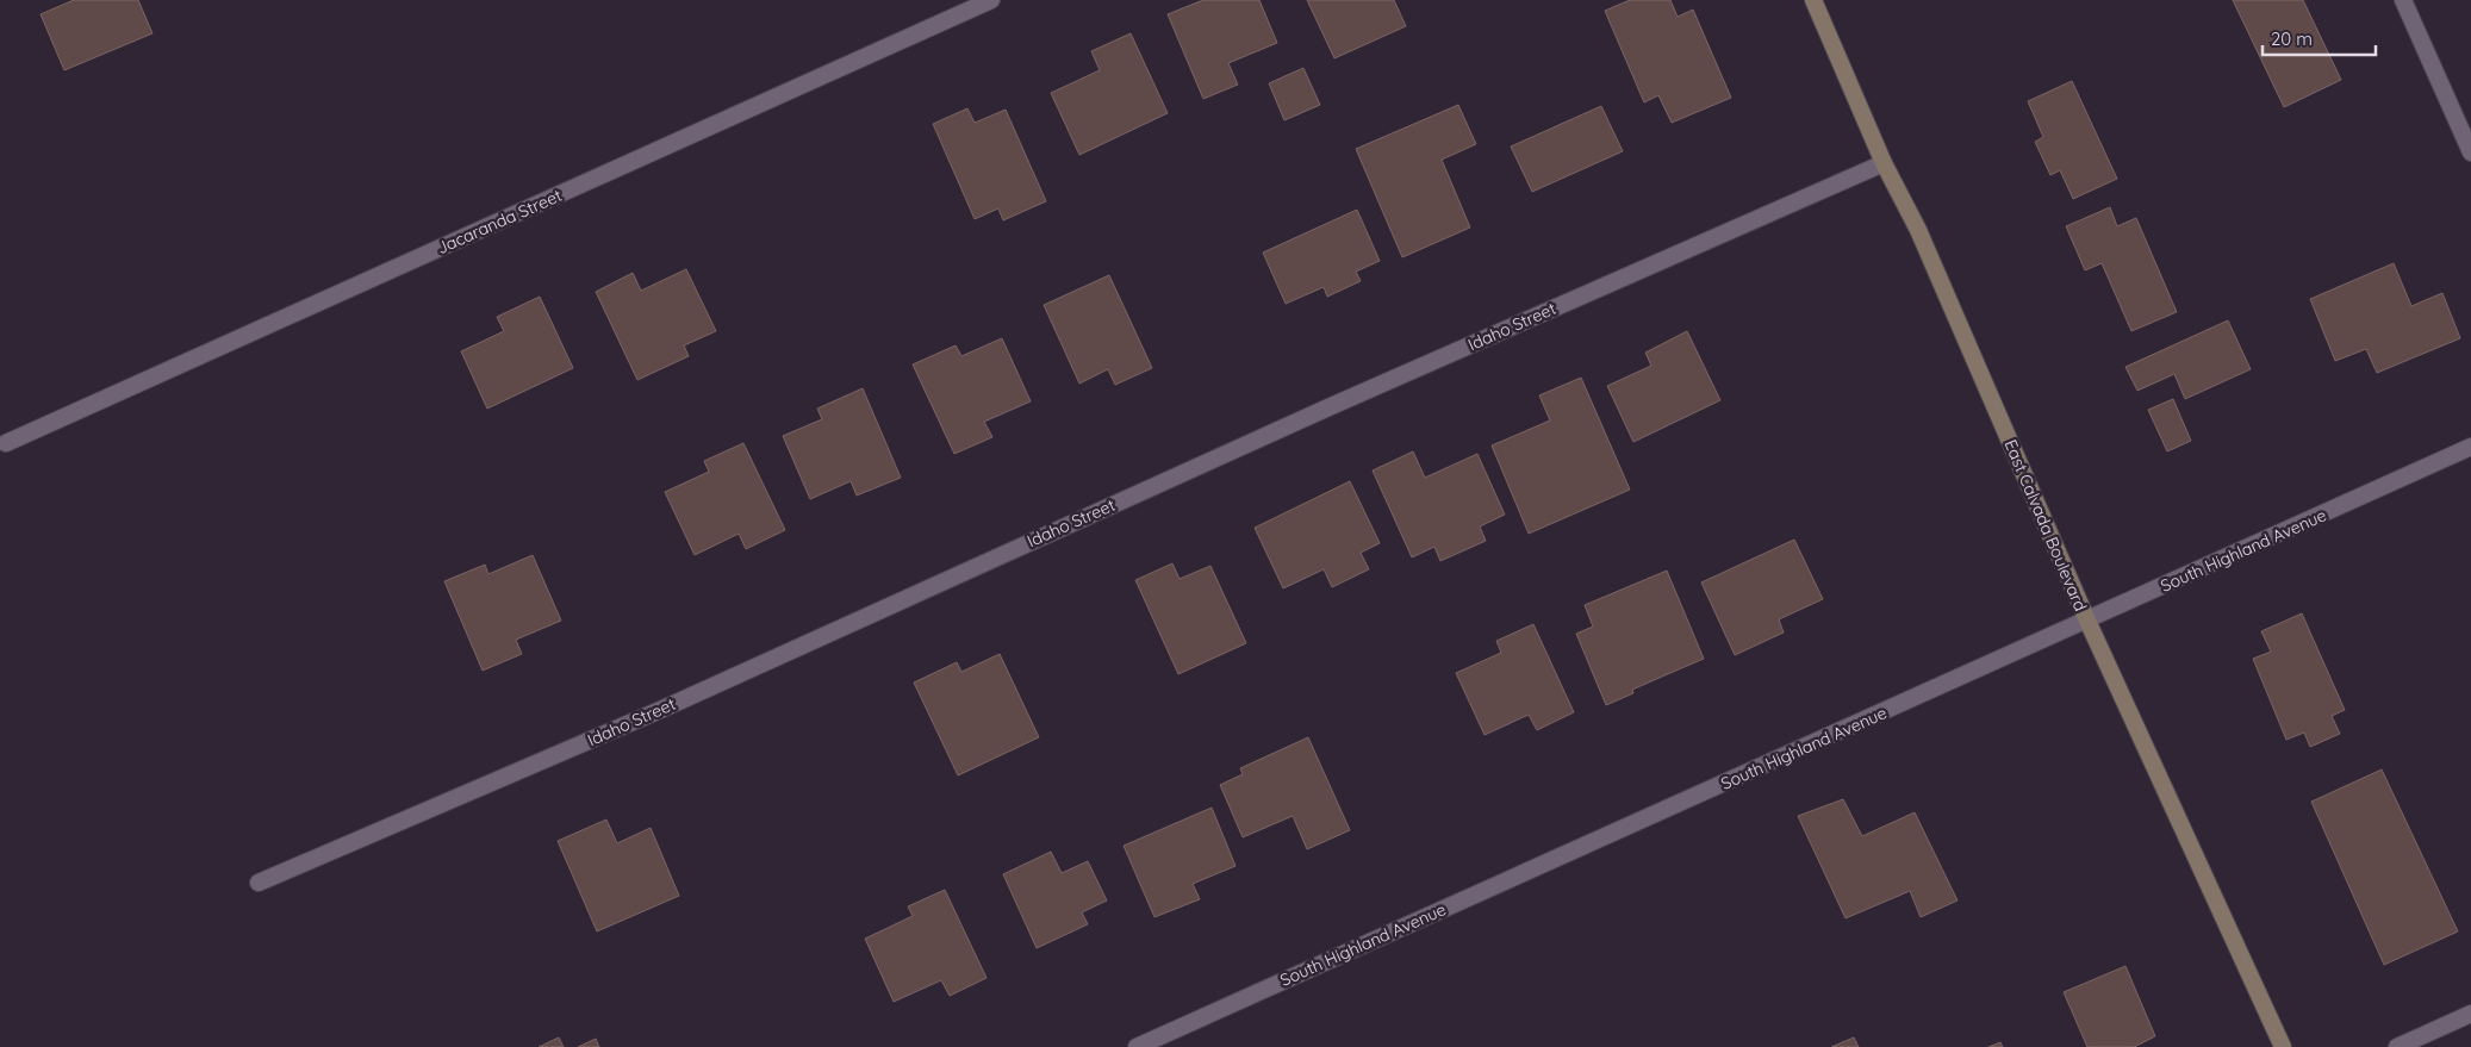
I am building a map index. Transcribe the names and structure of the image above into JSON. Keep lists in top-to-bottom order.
{
  "streets": {
    "main road": ["East Calvada Boulevard"],
    "street": ["Jacaranda Street", "Idaho Street", "South Highland Avenue"]
  },
  "crossings": [
    ["Idaho Street", "East Calvada Boulevard"],
    ["East Calvada Boulevard", "South Highland Avenue"]
  ],
  "scale_bar": "20 m"
}
